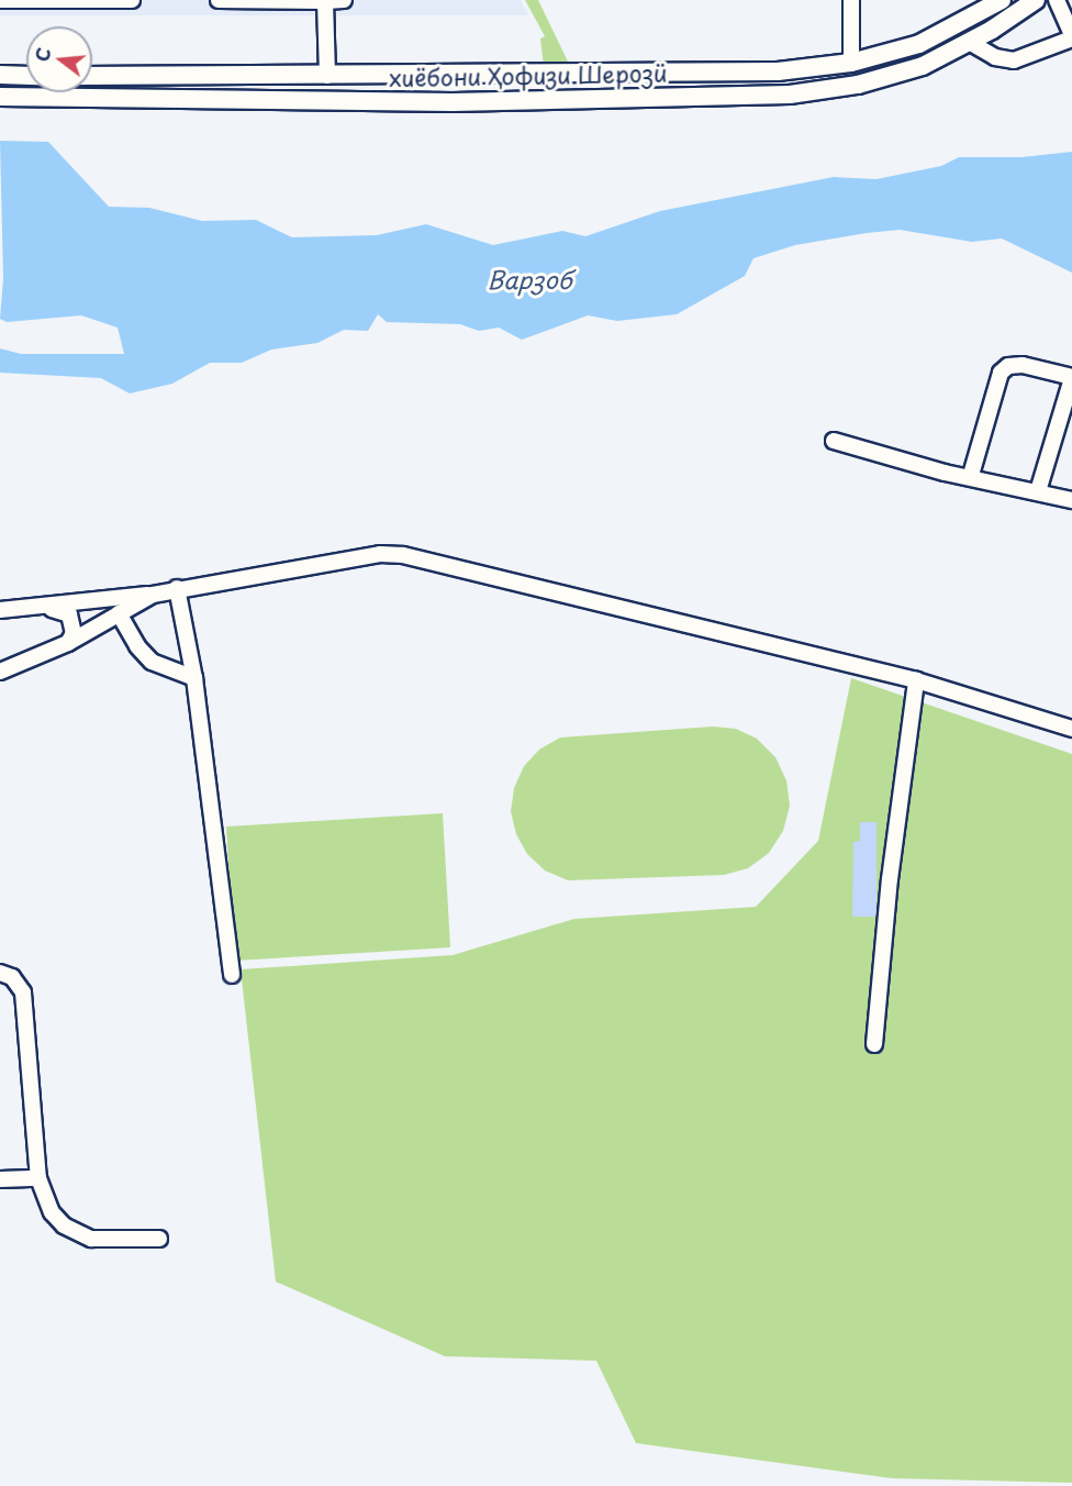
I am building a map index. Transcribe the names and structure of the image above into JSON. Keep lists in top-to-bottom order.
{
  "streets": {
    "main road": ["хиёбони Ҳофизи Шерозӣ"]
  },
  "water": ["Варзоб"],
  "north": "left"
}
